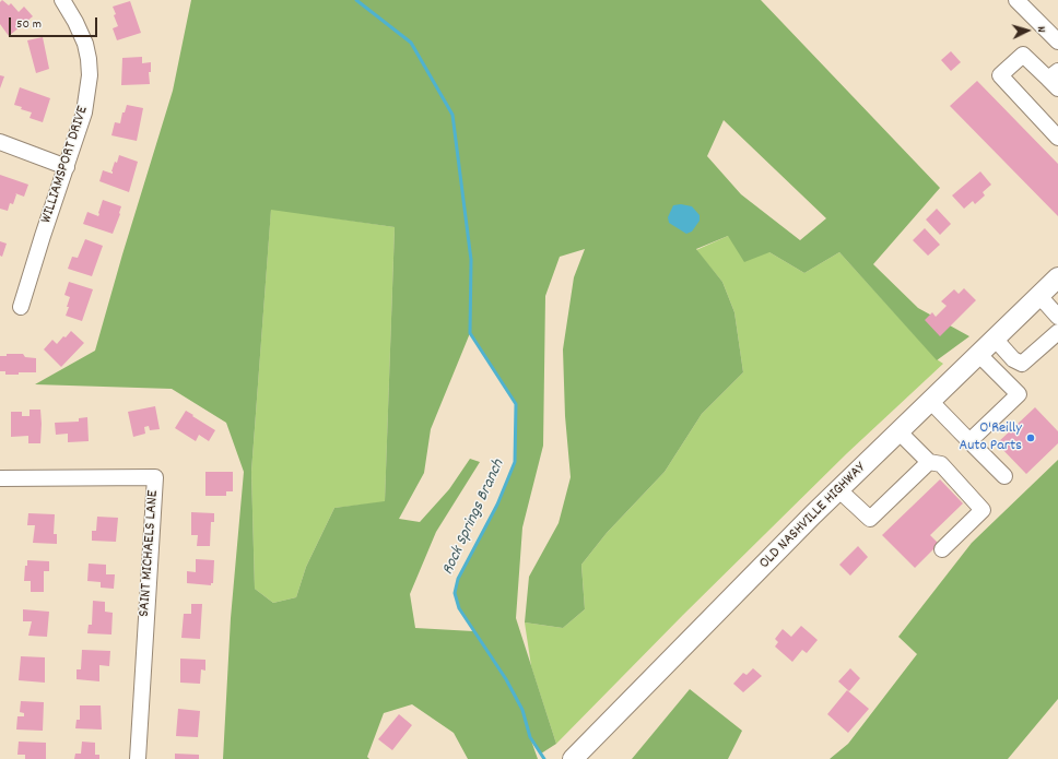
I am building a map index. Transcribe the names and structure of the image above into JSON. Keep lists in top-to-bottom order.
{
  "streets": {
    "main road": ["OLD NASHVILLE HIGHWAY"],
    "street": ["WILLIAMSPORT DRIVE", "SAINT MICHAELS LANE"]
  },
  "water": ["Rock Springs Branch"],
  "places": ["O'Reilly Auto Parts"],
  "scale_bar": "50 m",
  "north": "right"
}
